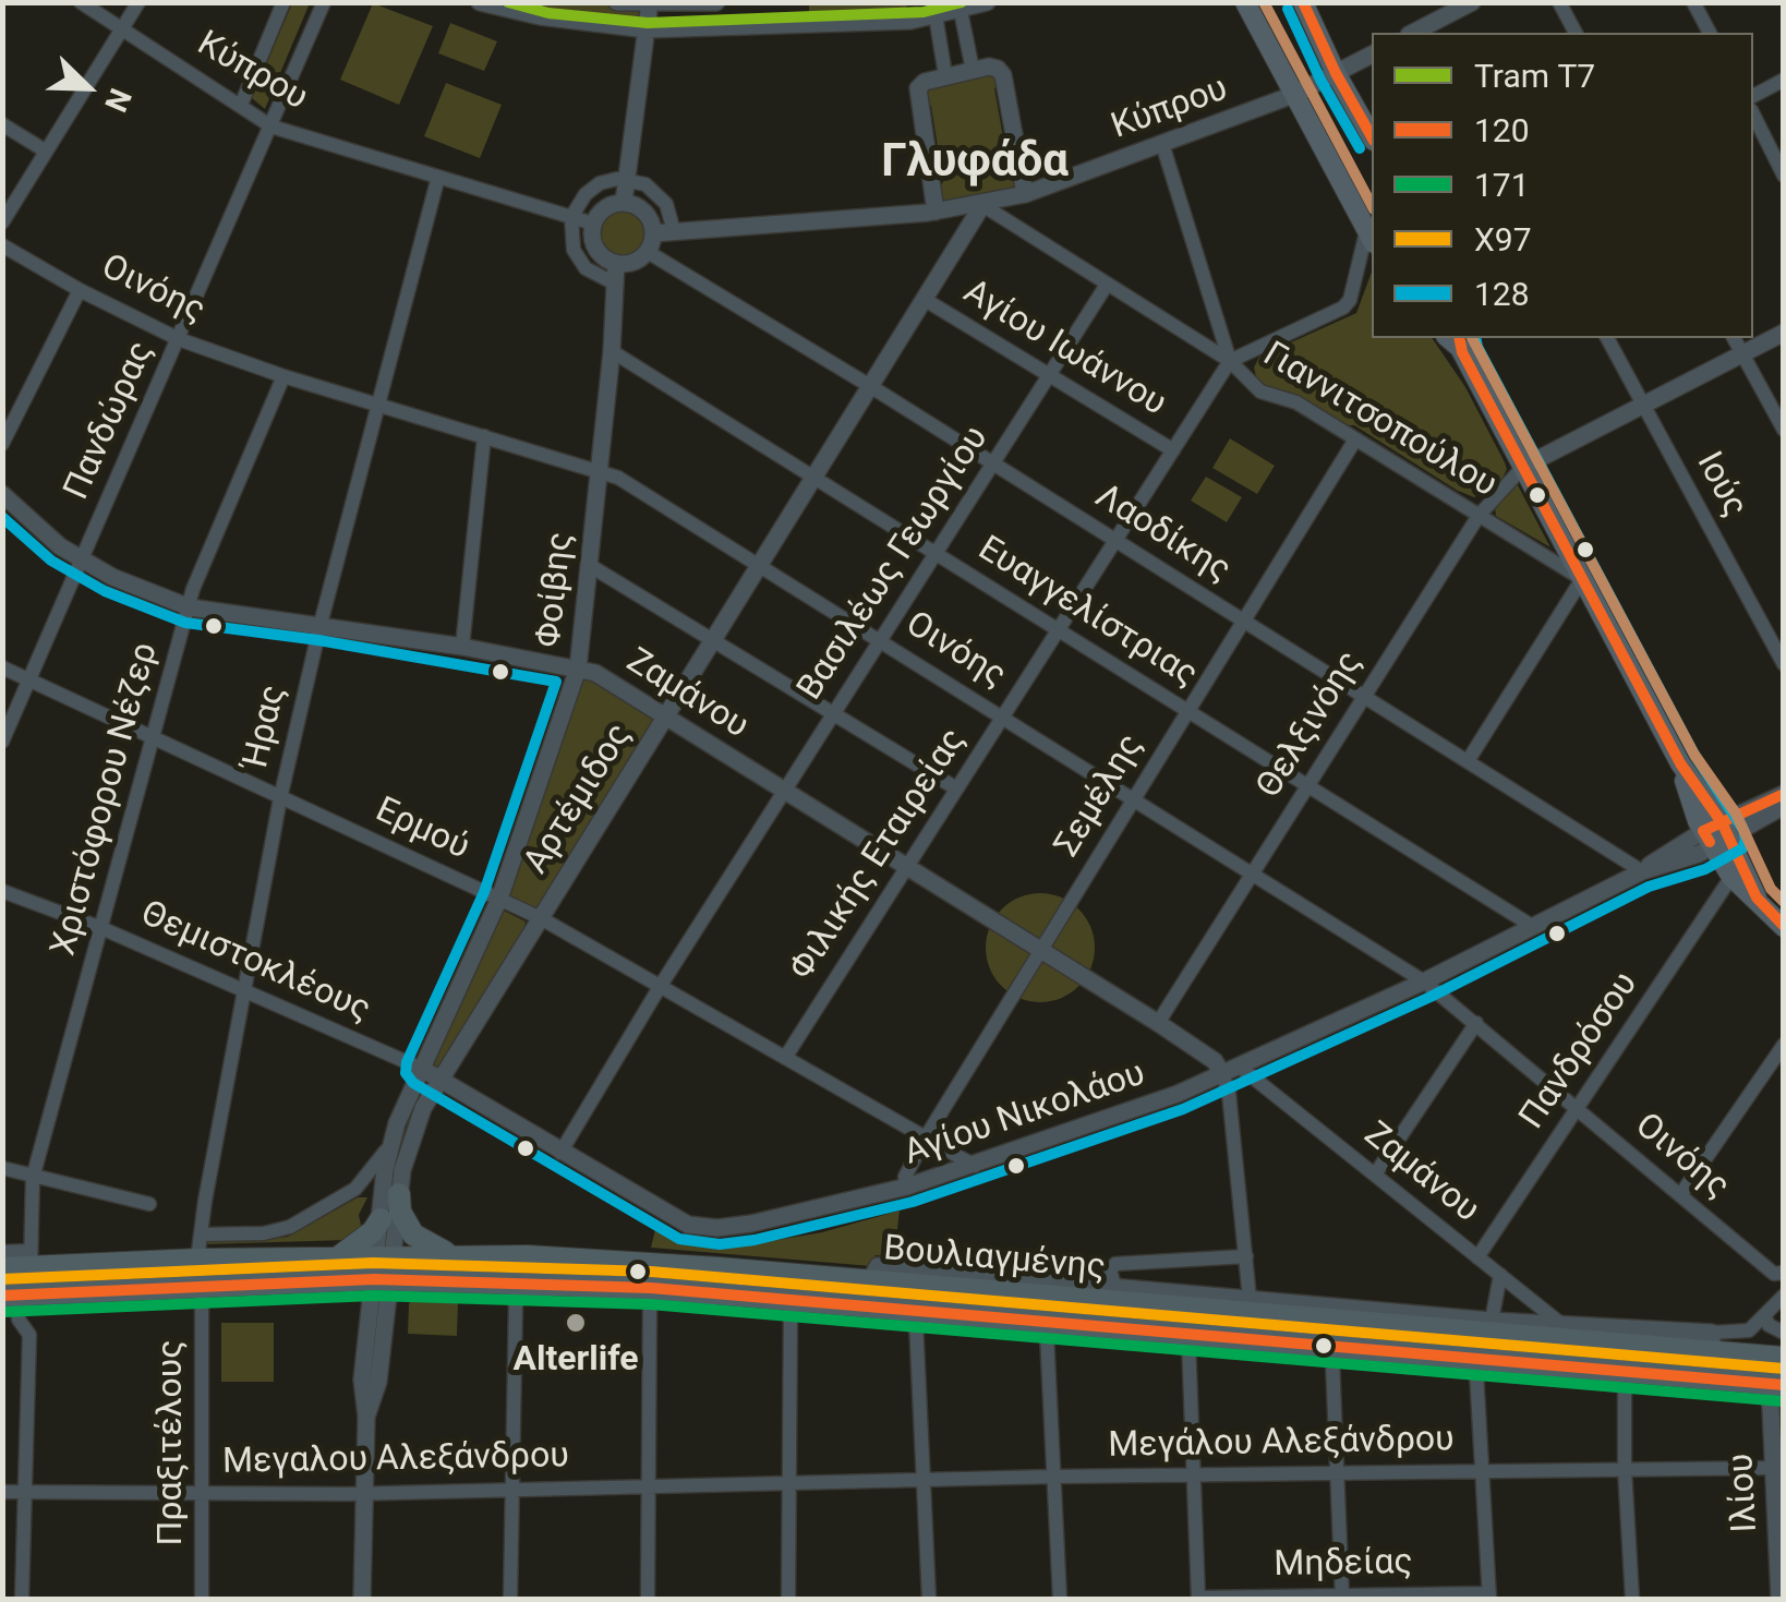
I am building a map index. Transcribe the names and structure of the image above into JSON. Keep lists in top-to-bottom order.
{
  "streets": {
    "main road": ["Βουλιαγμένης"],
    "street": [
      "Κύπρου",
      "Οινόης",
      "Αγίου Ιωάννου",
      "Πανδώρας",
      "Γιαννιτσοπούλου",
      "Ιούς",
      "Λαοδίκης",
      "Βασιλέως Γεωργίου",
      "Φοίβης",
      "Ευαγγελίστριας",
      "Ζαμάνου",
      "Θελξινόης",
      "Ήρας",
      "Σεμέλης",
      "Χριστόφορου Νέζερ",
      "Αρτέμιδος",
      "Ερμού",
      "Φιλικής Εταιρείας",
      "Θεμιστοκλέους",
      "Πανδρόσου",
      "Αγίου Νικολάου",
      "Πραξιτέλους",
      "Μεγάλου Αλεξάνδρου",
      "Μεγαλου Αλεξάνδρου",
      "Ιλίου",
      "Μηδείας"
    ]
  },
  "crossings": [
    ["Κύπρου", "Πανδώρας"],
    ["Κύπρου", "Γιαννιτσοπούλου"],
    ["Κύπρου", "Λαοδίκης"],
    ["Κύπρου", "Φοίβης"],
    ["Κύπρου", "Ήρας"],
    ["Κύπρου", "Αρτέμιδος"],
    ["Οινόης", "Πανδώρας"],
    ["Οινόης", "Βασιλέως Γεωργίου"],
    ["Οινόης", "Φοίβης"],
    ["Οινόης", "Θελξινόης"],
    ["Οινόης", "Ήρας"],
    ["Οινόης", "Σεμέλης"],
    ["Οινόης", "Χριστόφορου Νέζερ"],
    ["Οινόης", "Αρτέμιδος"],
    ["Οινόης", "Φιλικής Εταιρείας"],
    ["Οινόης", "Πανδρόσου"],
    ["Οινόης", "Αγίου Νικολάου"],
    ["Αγίου Ιωάννου", "Βασιλέως Γεωργίου"],
    ["Αγίου Ιωάννου", "Αρτέμιδος"],
    ["Αγίου Ιωάννου", "Φιλικής Εταιρείας"],
    ["Πανδώρας", "Ζαμάνου"],
    ["Πανδώρας", "Ερμού"],
    ["Γιαννιτσοπούλου", "Βασιλέως Γεωργίου"],
    ["Γιαννιτσοπούλου", "Θελξινόης"],
    ["Γιαννιτσοπούλου", "Σεμέλης"],
    ["Γιαννιτσοπούλου", "Αρτέμιδος"],
    ["Γιαννιτσοπούλου", "Φιλικής Εταιρείας"],
    ["Λαοδίκης", "Βασιλέως Γεωργίου"],
    ["Λαοδίκης", "Φοίβης"],
    ["Λαοδίκης", "Θελξινόης"],
    ["Λαοδίκης", "Σεμέλης"],
    ["Λαοδίκης", "Αρτέμιδος"],
    ["Λαοδίκης", "Φιλικής Εταιρείας"],
    ["Λαοδίκης", "Αγίου Νικολάου"],
    ["Βασιλέως Γεωργίου", "Ευαγγελίστριας"],
    ["Βασιλέως Γεωργίου", "Ζαμάνου"],
    ["Βασιλέως Γεωργίου", "Ερμού"],
    ["Βασιλέως Γεωργίου", "Αγίου Νικολάου"],
    ["Φοίβης", "Ευαγγελίστριας"],
    ["Φοίβης", "Ζαμάνου"],
    ["Φοίβης", "Αρτέμιδος"],
    ["Φοίβης", "Ερμού"],
    ["Φοίβης", "Θεμιστοκλέους"],
    ["Φοίβης", "Αγίου Νικολάου"],
    ["Φοίβης", "Βουλιαγμένης"],
    ["Ευαγγελίστριας", "Θελξινόης"],
    ["Ευαγγελίστριας", "Σεμέλης"],
    ["Ευαγγελίστριας", "Αρτέμιδος"],
    ["Ευαγγελίστριας", "Φιλικής Εταιρείας"],
    ["Ευαγγελίστριας", "Αγίου Νικολάου"],
    ["Ζαμάνου", "Θελξινόης"],
    ["Ζαμάνου", "Ήρας"],
    ["Ζαμάνου", "Σεμέλης"],
    ["Ζαμάνου", "Χριστόφορου Νέζερ"],
    ["Ζαμάνου", "Αρτέμιδος"],
    ["Ζαμάνου", "Φιλικής Εταιρείας"],
    ["Ζαμάνου", "Πανδρόσου"],
    ["Ζαμάνου", "Αγίου Νικολάου"],
    ["Ήρας", "Ερμού"],
    ["Ήρας", "Θεμιστοκλέους"],
    ["Ήρας", "Βουλιαγμένης"],
    ["Σεμέλης", "Ερμού"],
    ["Σεμέλης", "Αγίου Νικολάου"],
    ["Χριστόφορου Νέζερ", "Ερμού"],
    ["Χριστόφορου Νέζερ", "Θεμιστοκλέους"],
    ["Χριστόφορου Νέζερ", "Βουλιαγμένης"],
    ["Αρτέμιδος", "Ερμού"],
    ["Αρτέμιδος", "Αγίου Νικολάου"],
    ["Αρτέμιδος", "Βουλιαγμένης"],
    ["Ερμού", "Φιλικής Εταιρείας"],
    ["Ερμού", "Αγίου Νικολάου"],
    ["Θεμιστοκλέους", "Αγίου Νικολάου"],
    ["Βουλιαγμένης", "Πραξιτέλους"],
    ["Βουλιαγμένης", "Ιλίου"],
    ["Πραξιτέλους", "Μεγαλου Αλεξάνδρου"],
    ["Μεγάλου Αλεξάνδρου", "Μεγαλου Αλεξάνδρου"],
    ["Μεγάλου Αλεξάνδρου", "Ιλίου"]
  ],
  "districts": ["Γλυφάδα"],
  "places": ["Alterlife"],
  "lines": [
    "tram line Τ7",
    "transit line 120",
    "transit line 128",
    "transit line X97",
    "transit line 171"
  ],
  "legend": [
    "Tram Τ7",
    "120",
    "171",
    "X97",
    "128"
  ],
  "north": "bottom right"
}
